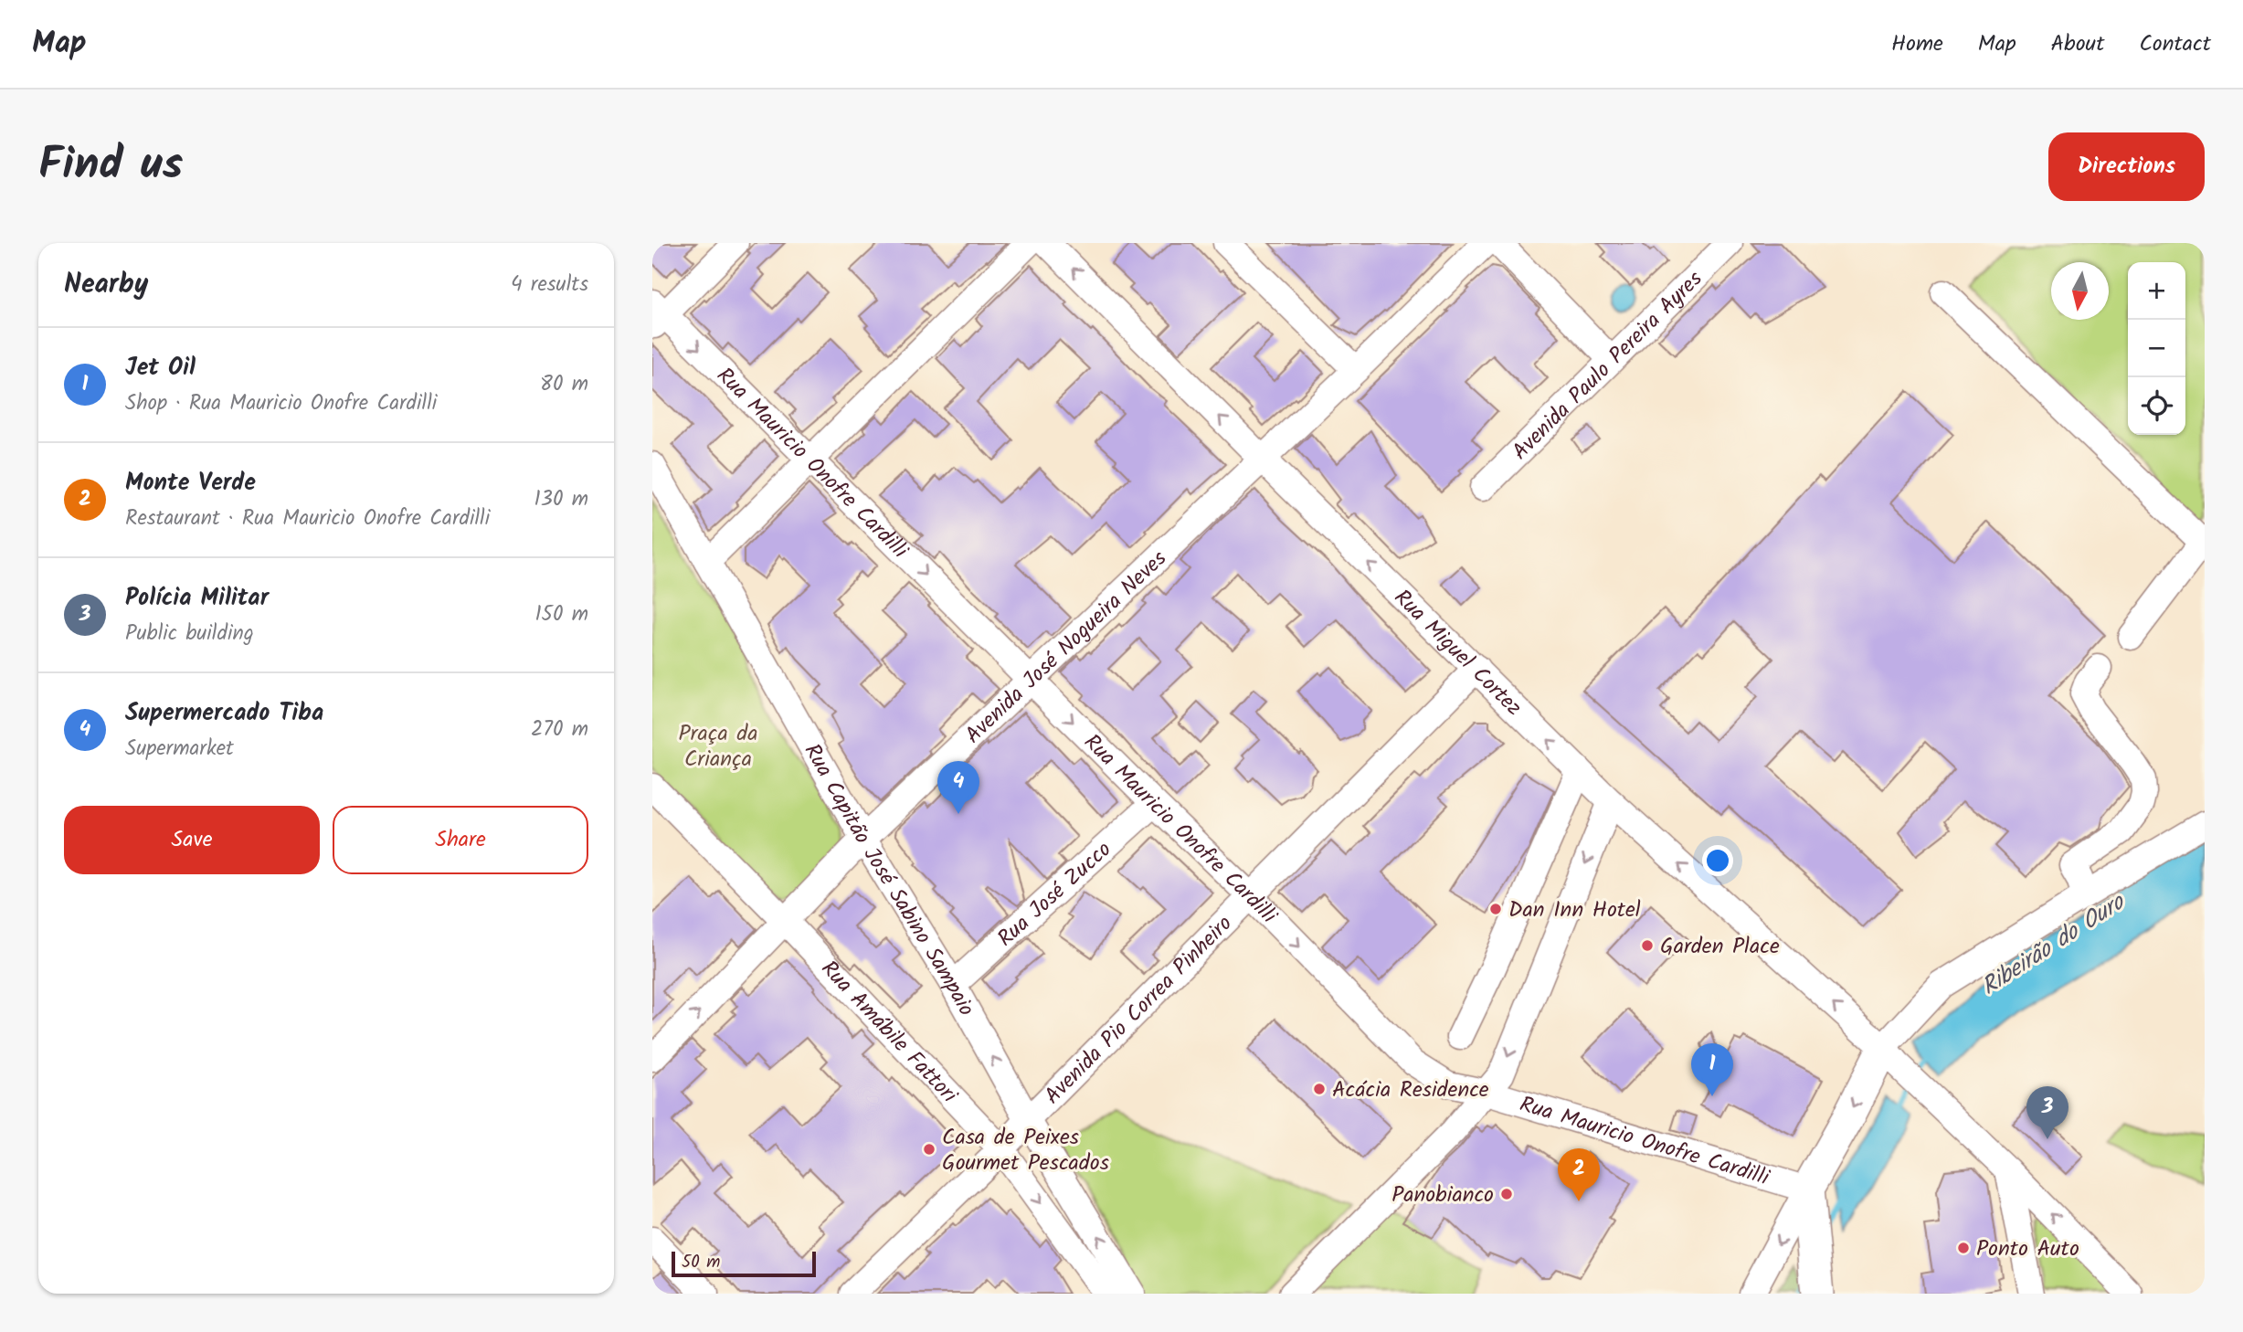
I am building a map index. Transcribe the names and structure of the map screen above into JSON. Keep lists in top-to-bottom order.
{
  "streets": {
    "street": [
      "Avenida Paulo Pereira Ayres",
      "Rua Mauricio Onofre Cardilli",
      "Avenida José Nogueira Neves",
      "Rua Miguel Cortez",
      "Rua Capitão José Sabino Sampaio",
      "Rua José Zucco",
      "Avenida Pio Correa Pinheiro",
      "Rua Amábile Fattori"
    ]
  },
  "crossings": [
    ["Rua Mauricio Onofre Cardilli", "Avenida José Nogueira Neves"],
    ["Rua Mauricio Onofre Cardilli", "Rua José Zucco"],
    ["Rua Mauricio Onofre Cardilli", "Avenida Pio Correa Pinheiro"],
    ["Avenida José Nogueira Neves", "Rua Miguel Cortez"],
    ["Avenida José Nogueira Neves", "Rua Capitão José Sabino Sampaio"],
    ["Avenida José Nogueira Neves", "Rua Amábile Fattori"],
    ["Rua Miguel Cortez", "Avenida Pio Correa Pinheiro"],
    ["Rua Capitão José Sabino Sampaio", "Rua José Zucco"],
    ["Rua Capitão José Sabino Sampaio", "Avenida Pio Correa Pinheiro"],
    ["Avenida Pio Correa Pinheiro", "Rua Amábile Fattori"]
  ],
  "one_way": ["Rua Mauricio Onofre Cardilli", "Rua Miguel Cortez", "Rua Capitão José Sabino Sampaio"],
  "water": ["Ribeirão do Ouro"],
  "parks": ["Praça da Criança"],
  "places": [
    "Dan Inn Hotel",
    "Garden Place",
    "Acácia Residence",
    "Casa de Peixes Gourmet Pescados",
    "Panobianco",
    "Ponto Auto"
  ],
  "scale_bar": "50 m",
  "north": "bottom",
  "page": {
    "header": "Map",
    "nav": [
      "Home",
      "Map",
      "About",
      "Contact"
    ],
    "title": "Find us",
    "buttons": [
      "Directions",
      ["Save", "Share"]
    ],
    "heading": ["Nearby", "4 results"],
    "map_buttons": ["+", "−"],
    "list": [
      {
        "mark": "1",
        "name": "Jet Oil",
        "note": "Shop · Rua Mauricio Onofre Cardilli",
        "value": "80 m"
      },
      {
        "mark": "2",
        "name": "Monte Verde",
        "note": "Restaurant · Rua Mauricio Onofre Cardilli",
        "value": "130 m"
      },
      {
        "mark": "3",
        "name": "Polícia Militar",
        "note": "Public building",
        "value": "150 m"
      },
      {
        "mark": "4",
        "name": "Supermercado Tiba",
        "note": "Supermarket",
        "value": "270 m"
      }
    ],
    "pins": [
      "4",
      "1",
      "3",
      "2"
    ],
    "scale": "50 m"
  }
}
